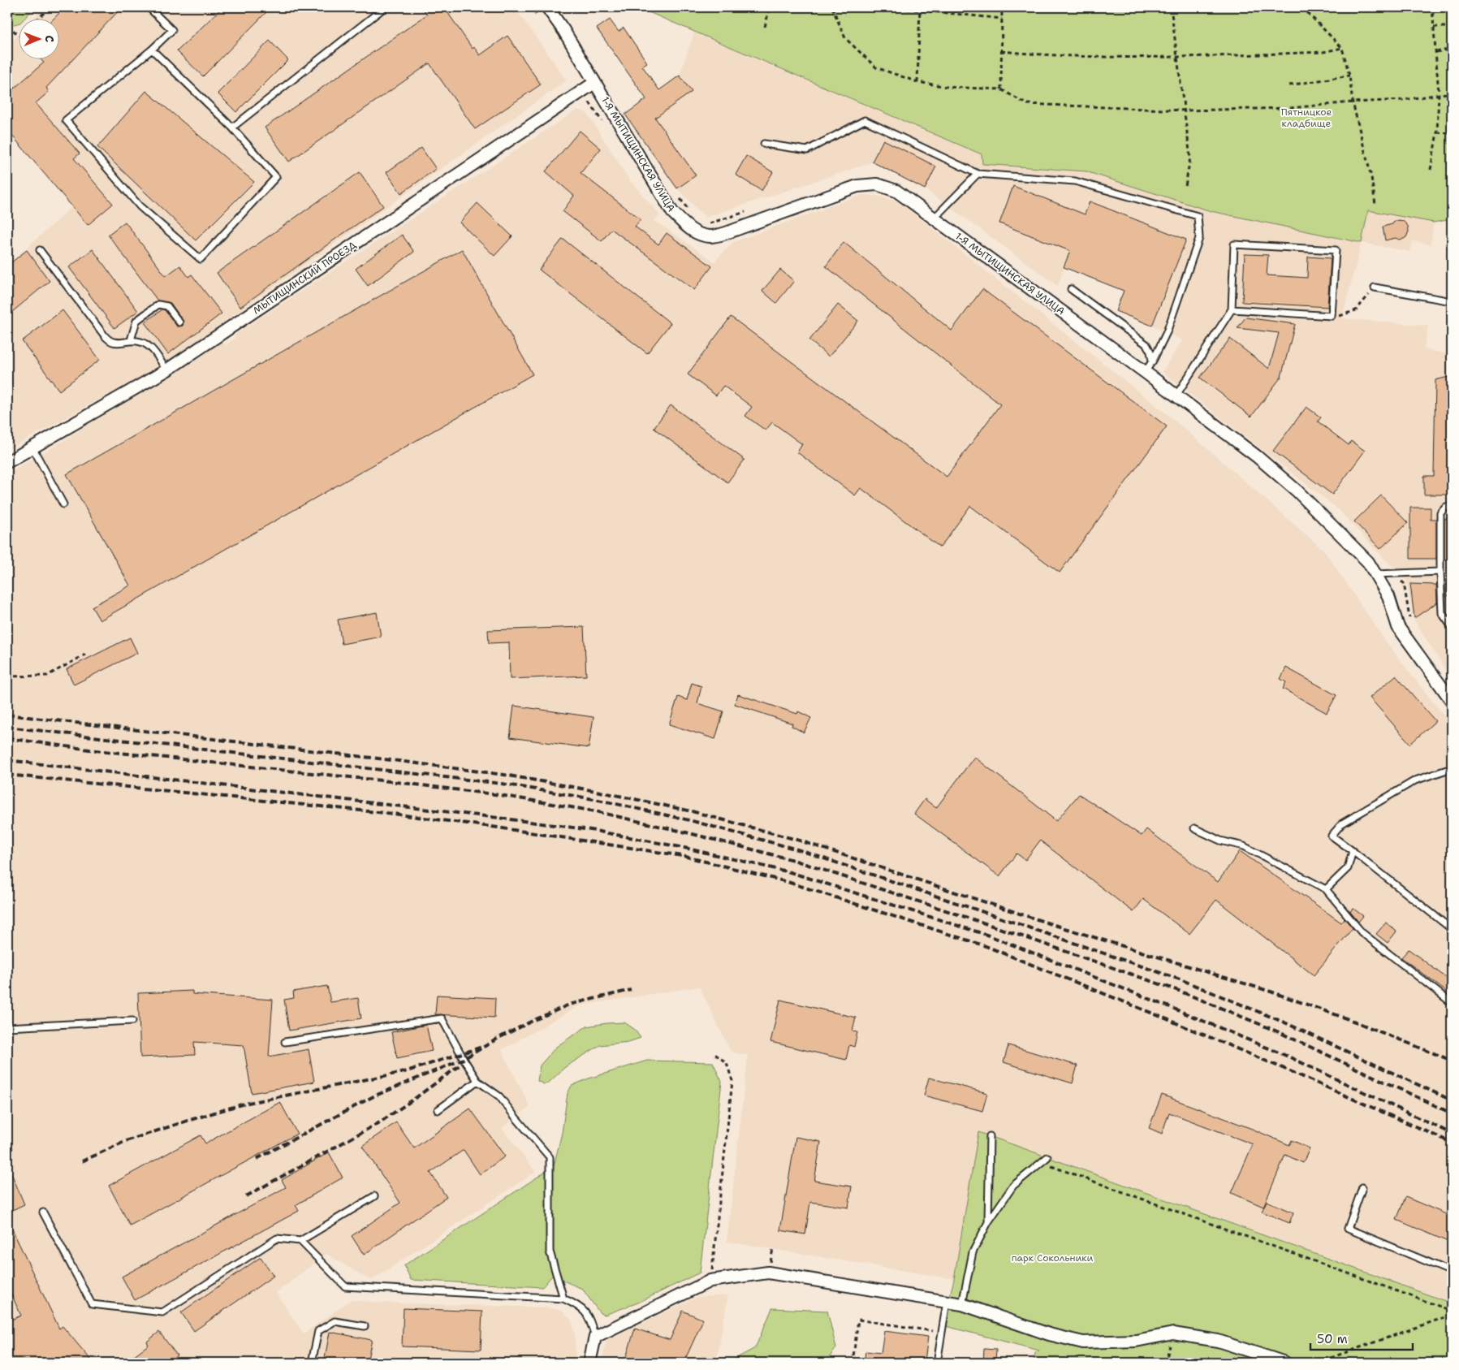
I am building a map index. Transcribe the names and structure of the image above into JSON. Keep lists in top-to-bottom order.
{
  "streets": {
    "street": ["1-Я МЫТИЩИНСКАЯ УЛИЦА", "МЫТИЩИНСКИЙ ПРОЕЗД"]
  },
  "crossings": [
    ["1-Я МЫТИЩИНСКАЯ УЛИЦА", "МЫТИЩИНСКИЙ ПРОЕЗД"]
  ],
  "parks": ["Пятницкое кладбище", "парк Сокольники"],
  "scale_bar": "50 m",
  "north": "right"
}
